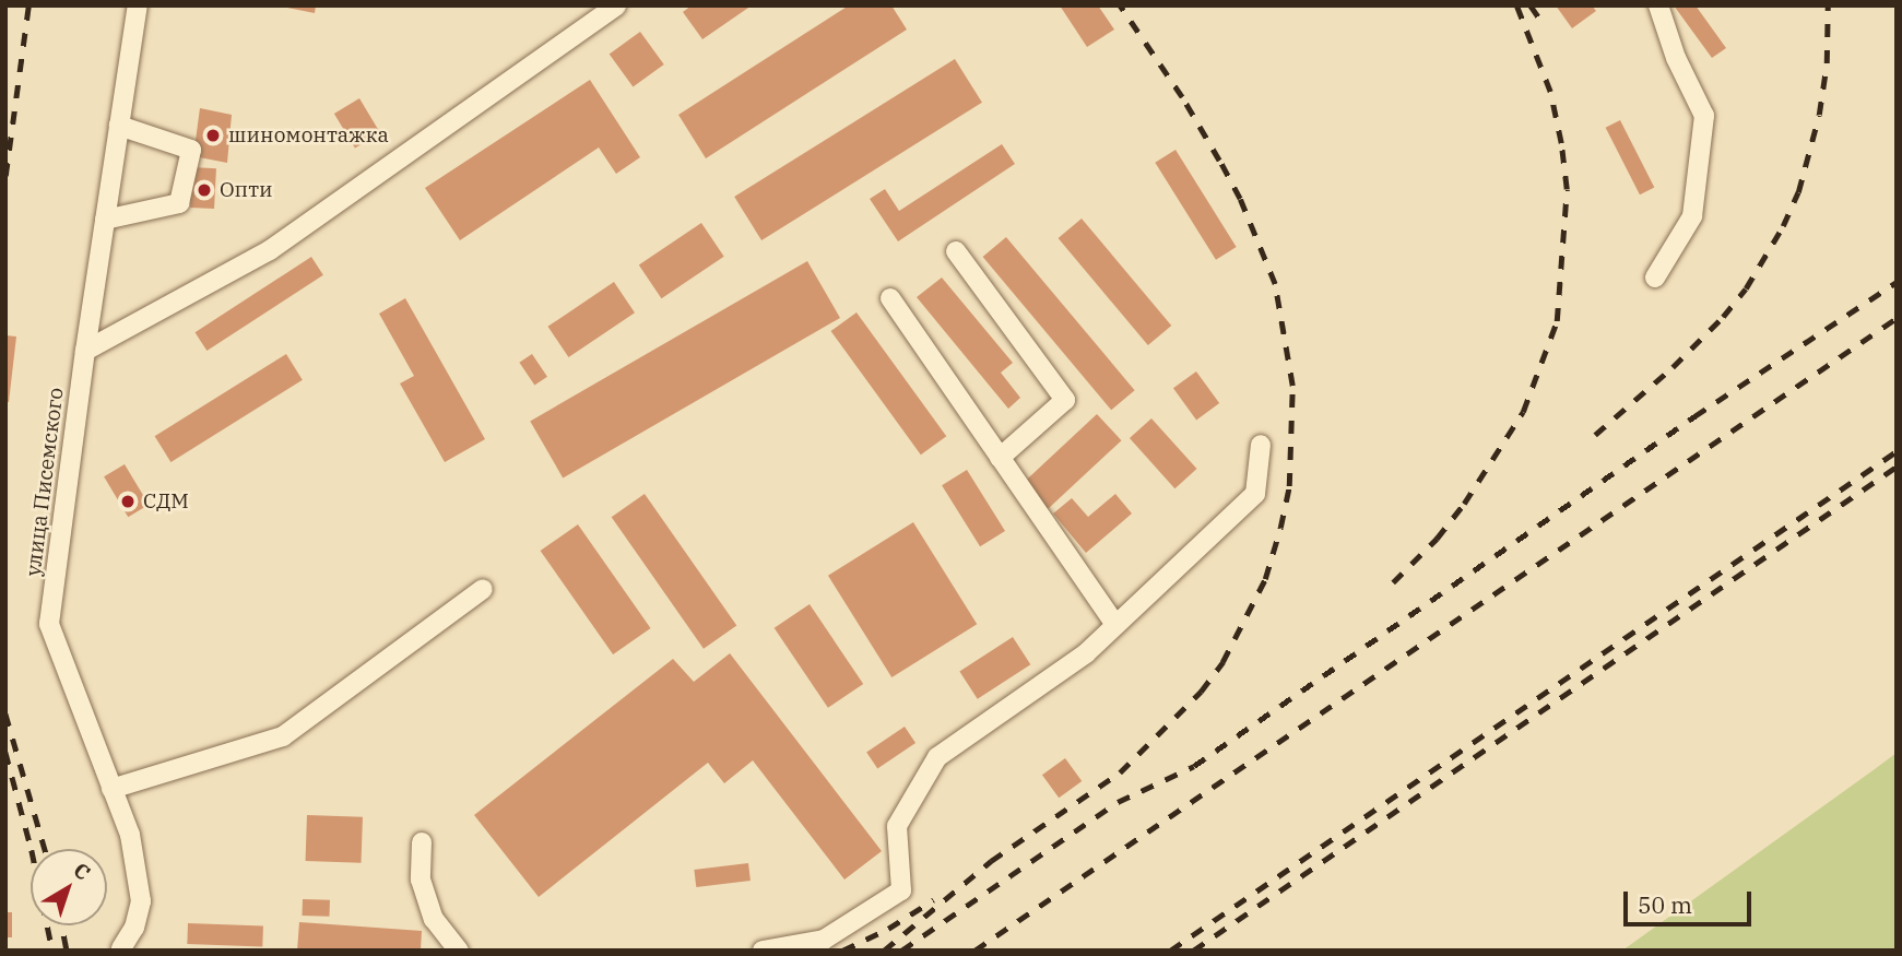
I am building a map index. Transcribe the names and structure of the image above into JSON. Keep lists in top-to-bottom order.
{
  "streets": {
    "street": ["улица Писемского"]
  },
  "places": ["шиномонтажка", "Опти", "СДМ"],
  "scale_bar": "50 m",
  "north": "top right"
}
